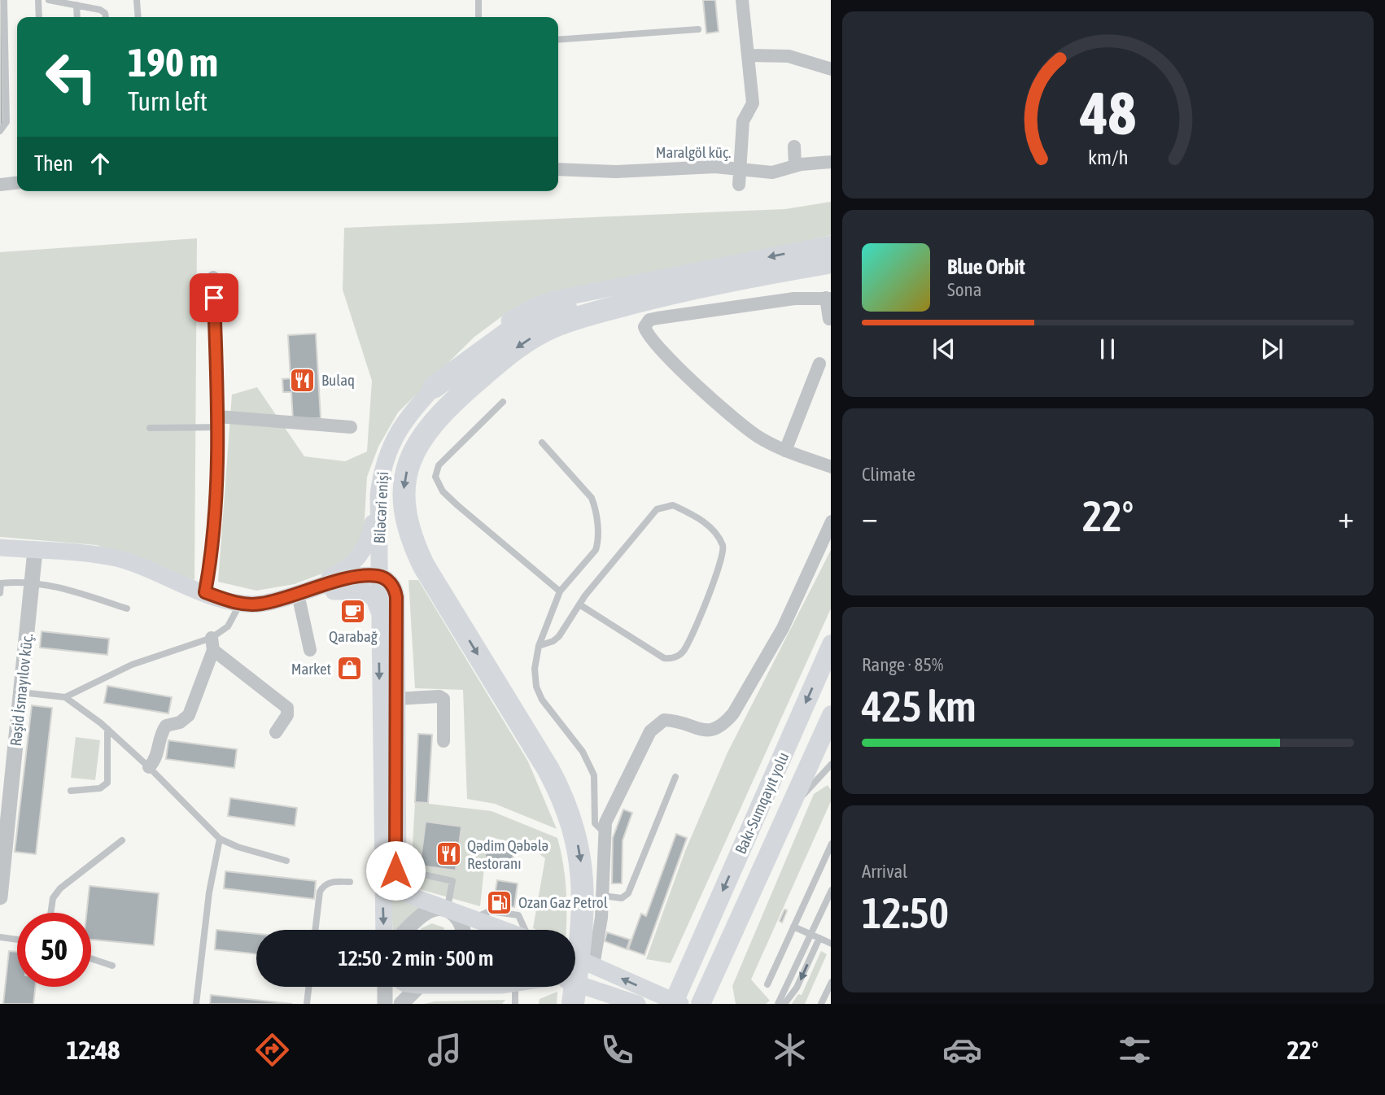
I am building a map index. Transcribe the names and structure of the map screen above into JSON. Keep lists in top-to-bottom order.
{
  "streets": {
    "highway": ["Bakı-Sumqayıt yolu"],
    "main road": ["Biləcəri enişi"],
    "street": ["Maralgöl küç.", "Rəşid İsmayılov küç."]
  },
  "one_way": ["Biləcəri enişi"],
  "places": {
    "restaurant": ["Bulaq", "Qədim Qəbələ Restoranı"],
    "cafe": ["Qarabağ"],
    "shop": ["Market"],
    "fuel station": ["Ozan Gaz Petrol"]
  },
  "page": {
    "turn": ["190 m", "Turn left"],
    "then": "Then",
    "song": ["Blue Orbit", "Sona"],
    "tile": [
      "Climate",
      ["Range · 85%", "425 km"],
      ["Arrival", "12:50"]
    ],
    "heat": ["−", "22°", "+"],
    "limit": "50",
    "trip": "12:50 · 2 min · 500 m",
    "tabs": ["12:48", "22°"],
    "gauge": ["48", "km/h"]
  }
}
